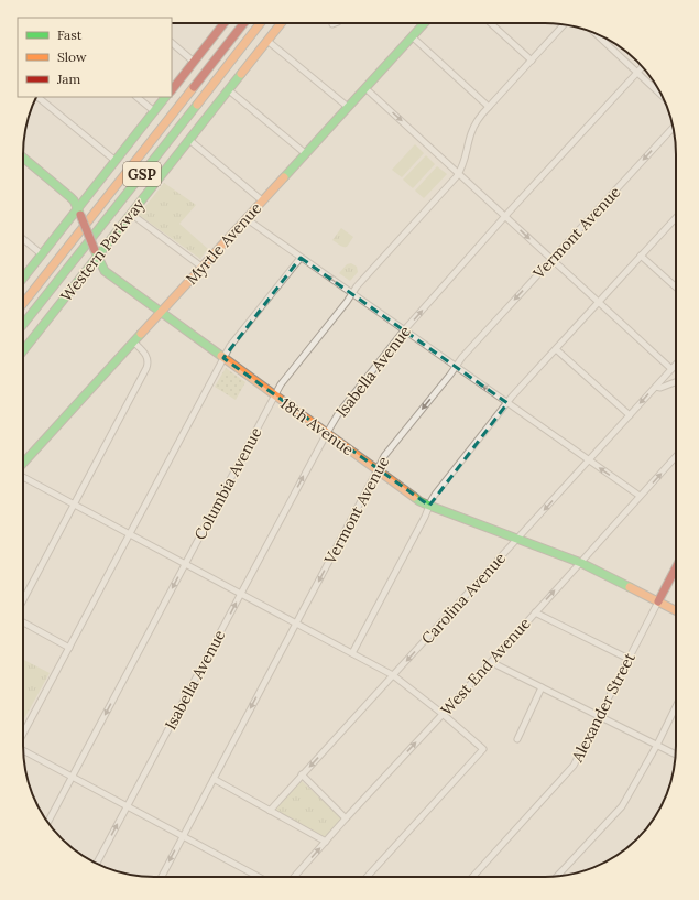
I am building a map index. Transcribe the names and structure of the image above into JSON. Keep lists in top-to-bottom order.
{
  "streets": {
    "main road": [
      "GSP",
      "Myrtle Avenue",
      "Western Parkway",
      "18th Avenue",
      "Alexander Street"
    ],
    "street": [
      "Vermont Avenue",
      "Isabella Avenue",
      "Columbia Avenue",
      "Carolina Avenue",
      "West End Avenue"
    ]
  },
  "crossings": [
    ["Vermont Avenue", "18th Avenue"],
    ["Myrtle Avenue", "18th Avenue"],
    ["Western Parkway", "18th Avenue"],
    ["Isabella Avenue", "18th Avenue"],
    ["18th Avenue", "Columbia Avenue"],
    ["18th Avenue", "Carolina Avenue"],
    ["18th Avenue", "West End Avenue"],
    ["18th Avenue", "Alexander Street"]
  ],
  "one_way": [
    "Vermont Avenue",
    "Isabella Avenue",
    "Carolina Avenue",
    "West End Avenue"
  ],
  "legend": ["Fast", "Slow", "Jam"]
}
